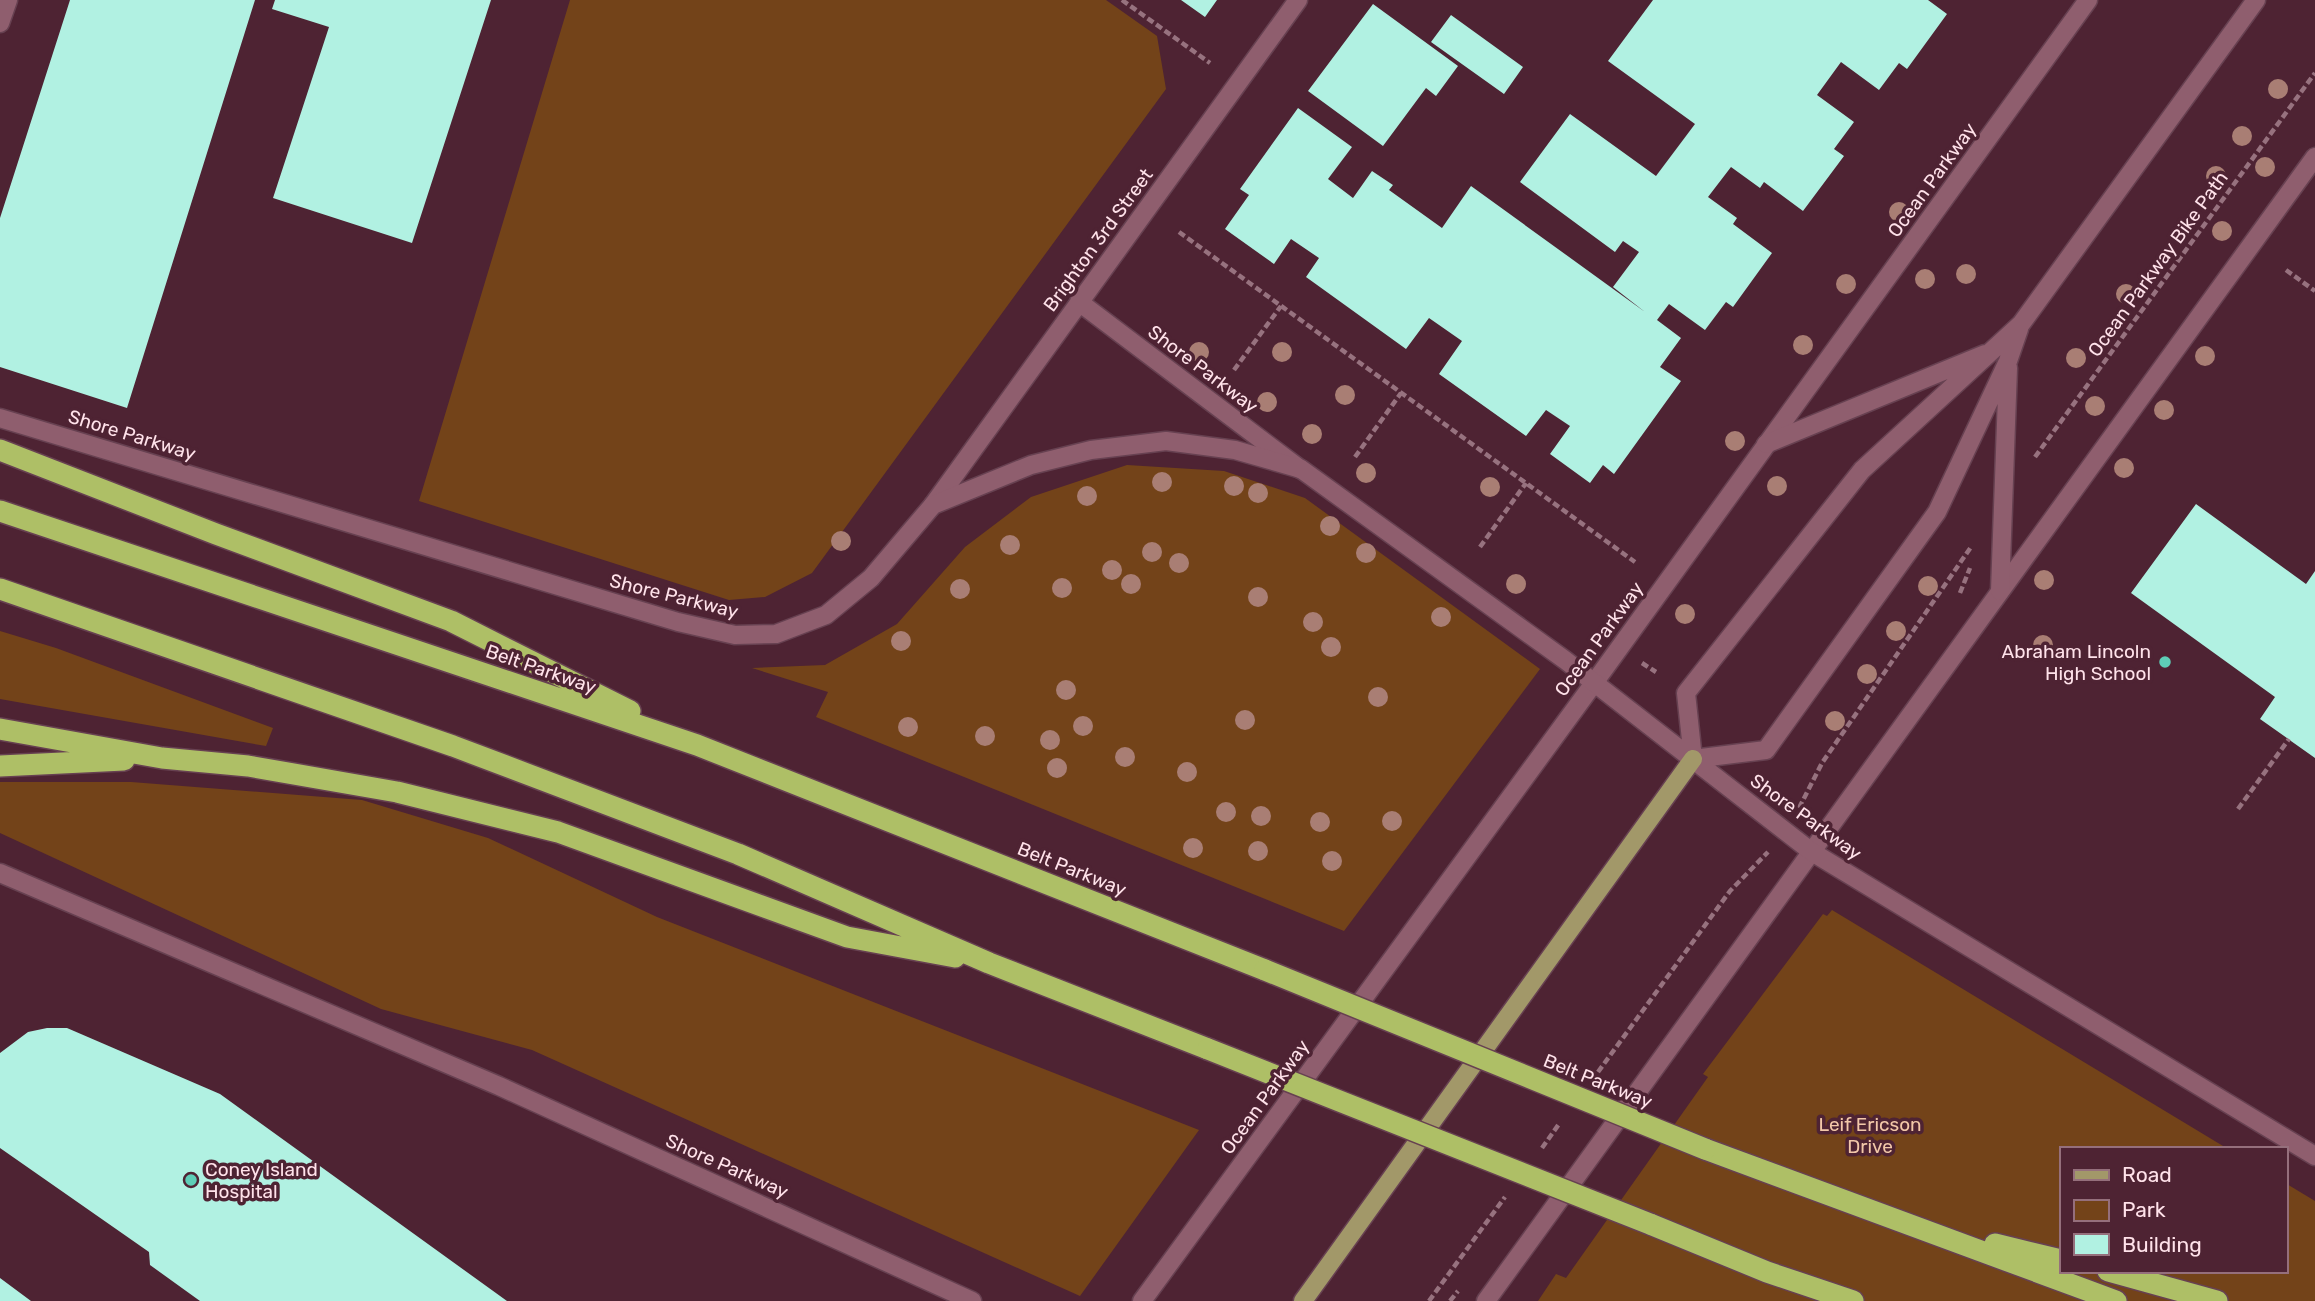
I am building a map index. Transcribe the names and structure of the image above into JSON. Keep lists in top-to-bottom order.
{
  "streets": {
    "highway": ["Belt Parkway"],
    "main road": ["Ocean Parkway", "Brighton 3rd Street", "Shore Parkway"],
    "path": ["Ocean Parkway Bike Path"]
  },
  "crossings": [
    ["Ocean Parkway", "Shore Parkway"],
    ["Brighton 3rd Street", "Shore Parkway"]
  ],
  "parks": ["Leif Ericson Drive"],
  "places": ["Abraham Lincoln High School", "Coney Island Hospital"],
  "legend": ["Road", "Park", "Building"]
}
